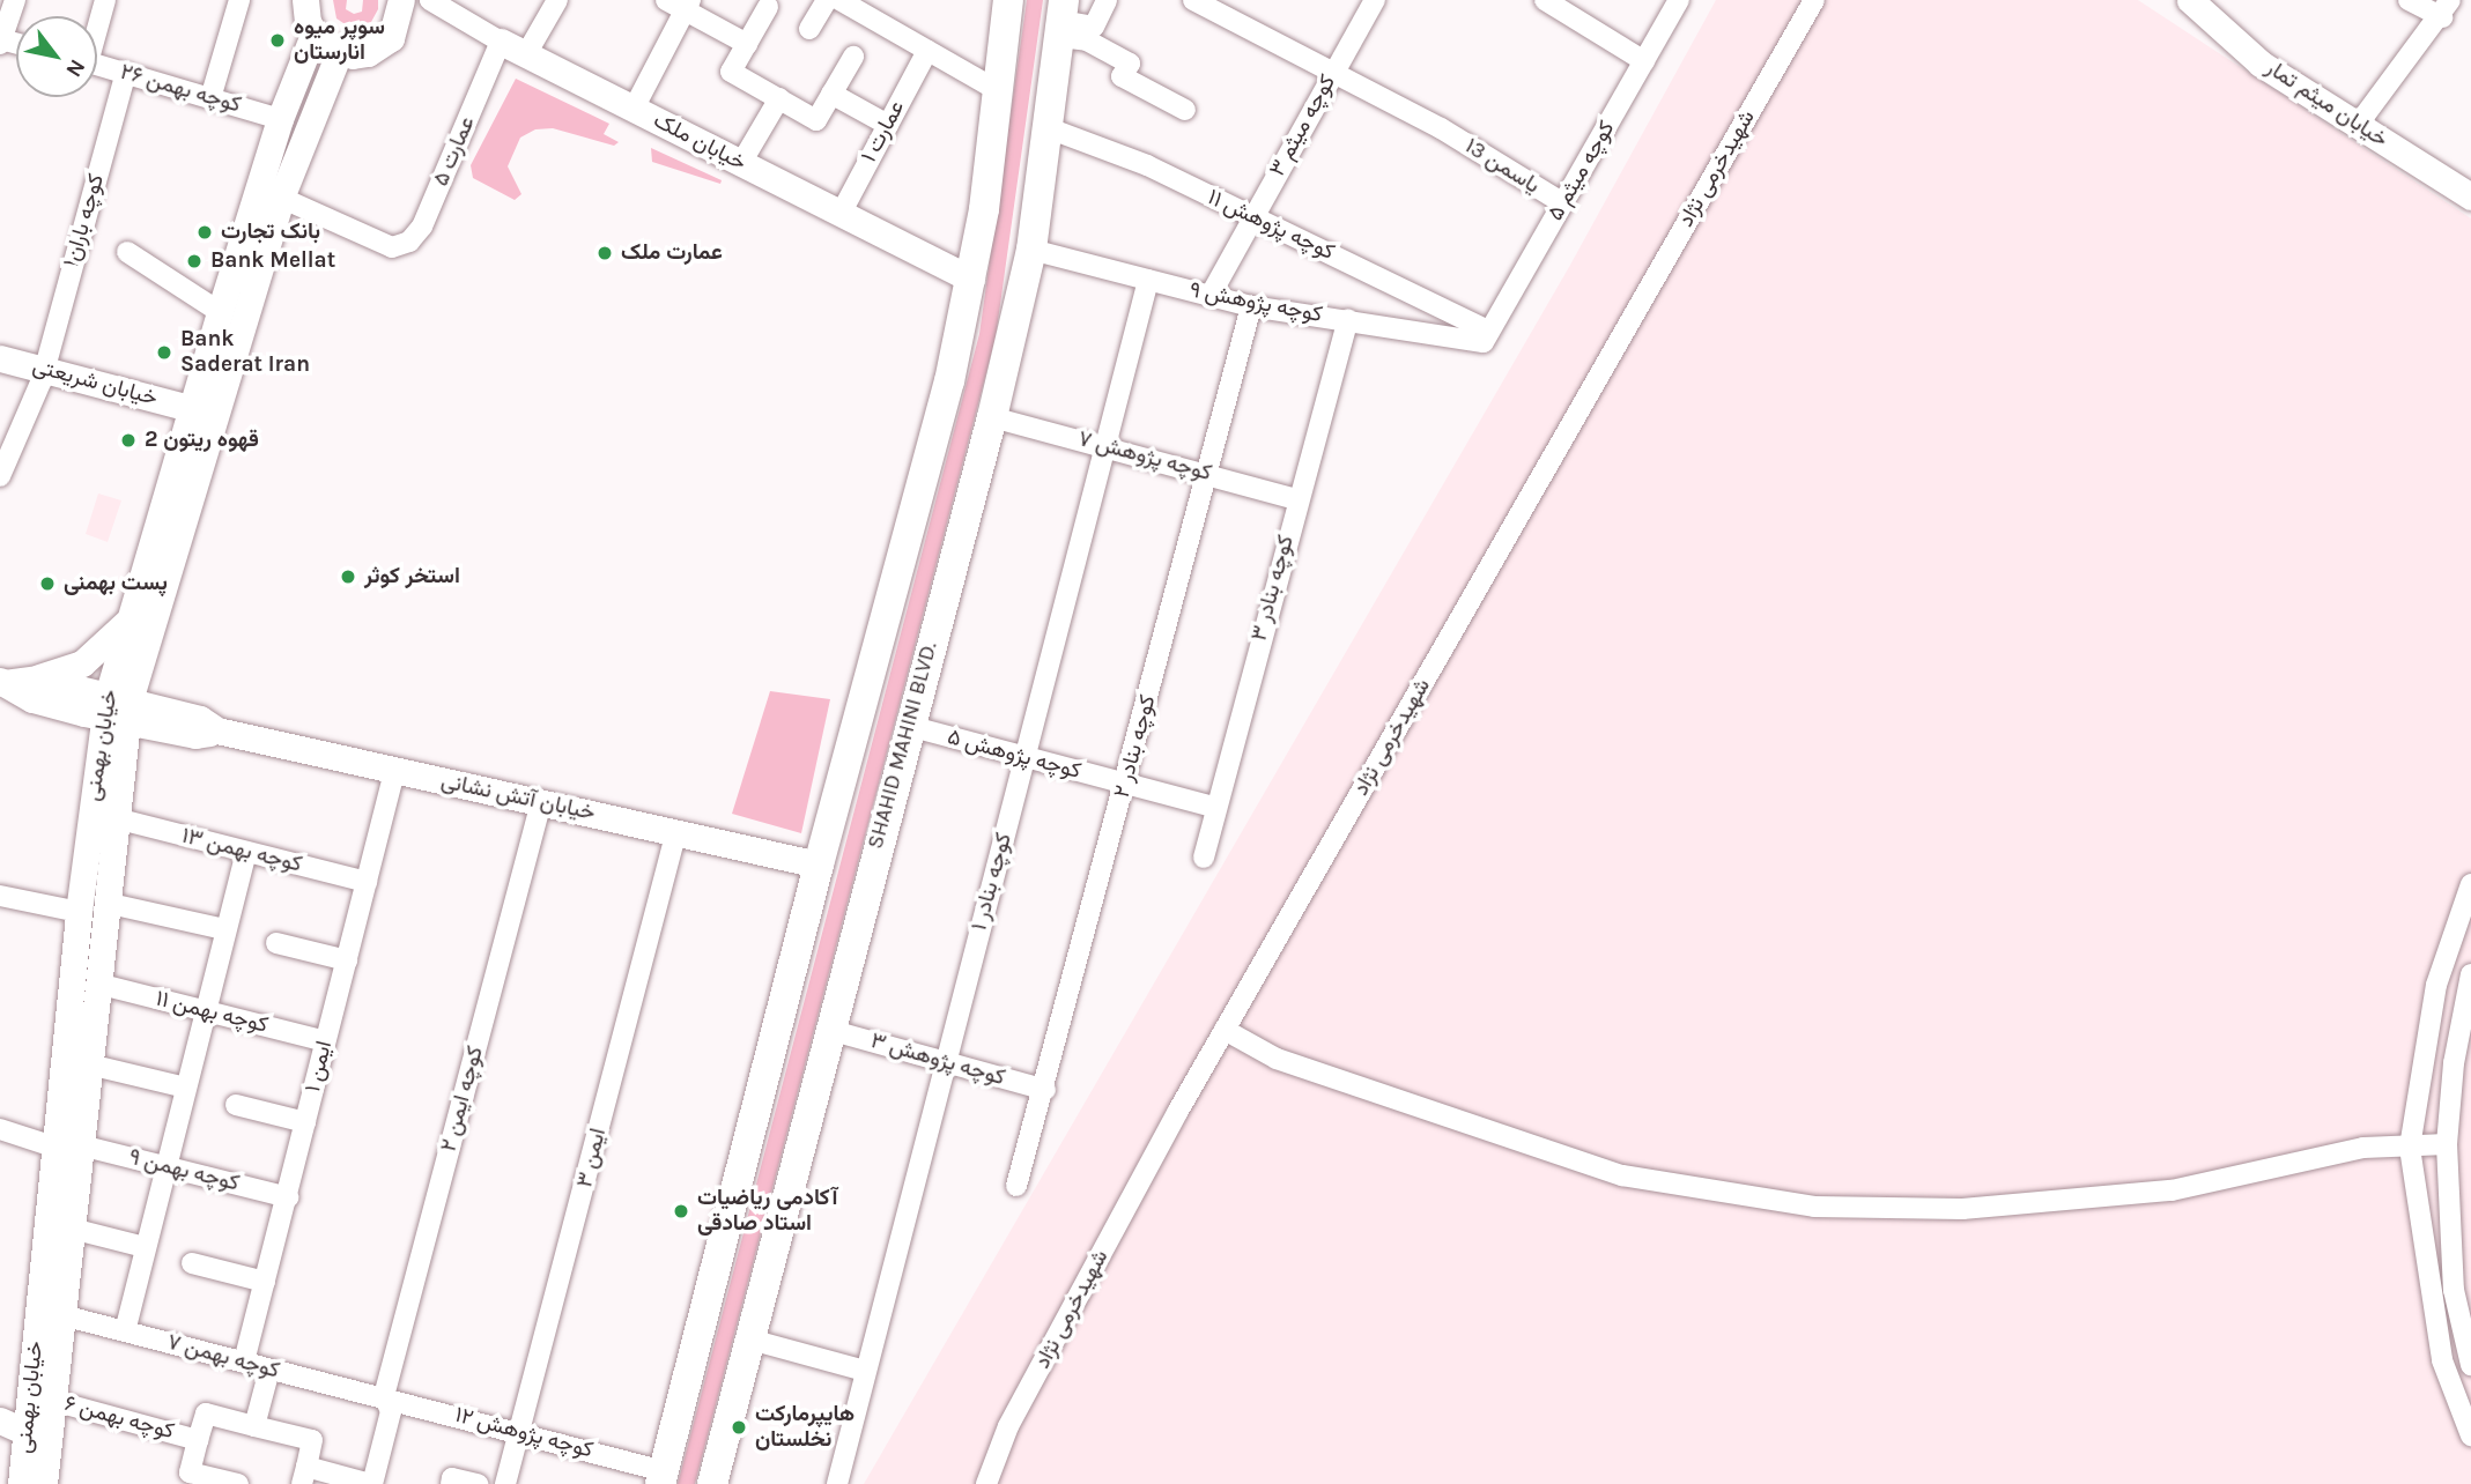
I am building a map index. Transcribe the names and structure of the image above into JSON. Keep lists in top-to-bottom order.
{
  "streets": {
    "main road": ["SHAHID MAHINI BLVD."],
    "street": [
      "کوچه بهمن ۲۶",
      "خیابان میثم تمار",
      "کوچه میثم ۳",
      "عمارت ۱",
      "خیابان ملک",
      "عمارت ۵",
      "یاسمن ۱3",
      "شهیدخرمی نژاد",
      "کوچه میثم ۵",
      "کوچه باران۱",
      "کوچه پژوهش ۱۱",
      "کوچه پژوهش ۹",
      "خیابان شریعتی",
      "کوچه پژوهش ۷",
      "کوچه بنادر ۳",
      "خیابان بهمنی",
      "کوچه بنادر ۲",
      "کوچه پژوهش ۵",
      "خیابان آتش نشانی",
      "کوچه بهمن ۱۳",
      "کوچه بنادر ۱",
      "کوچه بهمن ۱۱",
      "کوچه پژوهش ۳",
      "ایمن ۱",
      "کوچه ایمن ۲",
      "ایمن ۳",
      "کوچه بهمن ۹",
      "کوچه بهمن ۷",
      "کوچه بهمن ۶",
      "کوچه پژوهش ۱۲"
    ]
  },
  "crossings": [
    ["کوچه بهمن ۲۶", "کوچه باران۱"],
    ["کوچه بهمن ۲۶", "خیابان بهمنی"],
    ["کوچه میثم ۳", "یاسمن ۱3"],
    ["کوچه میثم ۳", "کوچه پژوهش ۱۱"],
    ["کوچه میثم ۳", "کوچه پژوهش ۹"],
    ["عمارت ۱", "خیابان ملک"],
    ["خیابان ملک", "عمارت ۵"],
    ["عمارت ۵", "خیابان بهمنی"],
    ["یاسمن ۱3", "کوچه میثم ۵"],
    ["کوچه میثم ۵", "کوچه پژوهش ۱۱"],
    ["کوچه میثم ۵", "کوچه پژوهش ۹"],
    ["کوچه باران۱", "خیابان شریعتی"],
    ["کوچه پژوهش ۱۱", "کوچه پژوهش ۹"],
    ["کوچه پژوهش ۱۱", "SHAHID MAHINI BLVD."],
    ["کوچه پژوهش ۹", "کوچه بنادر ۳"],
    ["کوچه پژوهش ۹", "SHAHID MAHINI BLVD."],
    ["کوچه پژوهش ۹", "کوچه بنادر ۲"],
    ["کوچه پژوهش ۹", "کوچه بنادر ۱"],
    ["خیابان شریعتی", "خیابان بهمنی"],
    ["کوچه پژوهش ۷", "کوچه بنادر ۳"],
    ["کوچه پژوهش ۷", "SHAHID MAHINI BLVD."],
    ["کوچه پژوهش ۷", "کوچه بنادر ۲"],
    ["کوچه پژوهش ۷", "کوچه بنادر ۱"],
    ["کوچه بنادر ۳", "کوچه پژوهش ۵"],
    ["خیابان بهمنی", "خیابان آتش نشانی"],
    ["خیابان بهمنی", "کوچه بهمن ۱۳"],
    ["خیابان بهمنی", "کوچه بهمن ۱۱"],
    ["خیابان بهمنی", "کوچه بهمن ۹"],
    ["خیابان بهمنی", "کوچه بهمن ۷"],
    ["خیابان بهمنی", "کوچه بهمن ۶"],
    ["SHAHID MAHINI BLVD.", "کوچه پژوهش ۵"],
    ["SHAHID MAHINI BLVD.", "کوچه پژوهش ۳"],
    ["کوچه بنادر ۲", "کوچه پژوهش ۵"],
    ["کوچه بنادر ۲", "کوچه پژوهش ۳"],
    ["کوچه پژوهش ۵", "کوچه بنادر ۱"],
    ["خیابان آتش نشانی", "ایمن ۱"],
    ["خیابان آتش نشانی", "کوچه ایمن ۲"],
    ["خیابان آتش نشانی", "ایمن ۳"],
    ["کوچه بهمن ۱۳", "ایمن ۱"],
    ["کوچه بنادر ۱", "کوچه پژوهش ۳"],
    ["کوچه بهمن ۱۱", "ایمن ۱"],
    ["ایمن ۱", "کوچه بهمن ۹"],
    ["ایمن ۱", "کوچه بهمن ۷"],
    ["کوچه ایمن ۲", "کوچه بهمن ۷"],
    ["کوچه ایمن ۲", "کوچه پژوهش ۱۲"],
    ["ایمن ۳", "کوچه پژوهش ۱۲"],
    ["کوچه بهمن ۷", "کوچه پژوهش ۱۲"]
  ],
  "places": [
    "سوپر میوه انارستان",
    "بانک تجارت",
    "عمارت ملک",
    "Bank Mellat",
    "Bank Saderat Iran",
    "قهوه ریتون 2",
    "استخر کوثر",
    "پست بهمنی",
    "آکادمی ریاضیات استاد صادقی",
    "هایپرمارکت نخلستان"
  ],
  "north": "bottom right"
}
